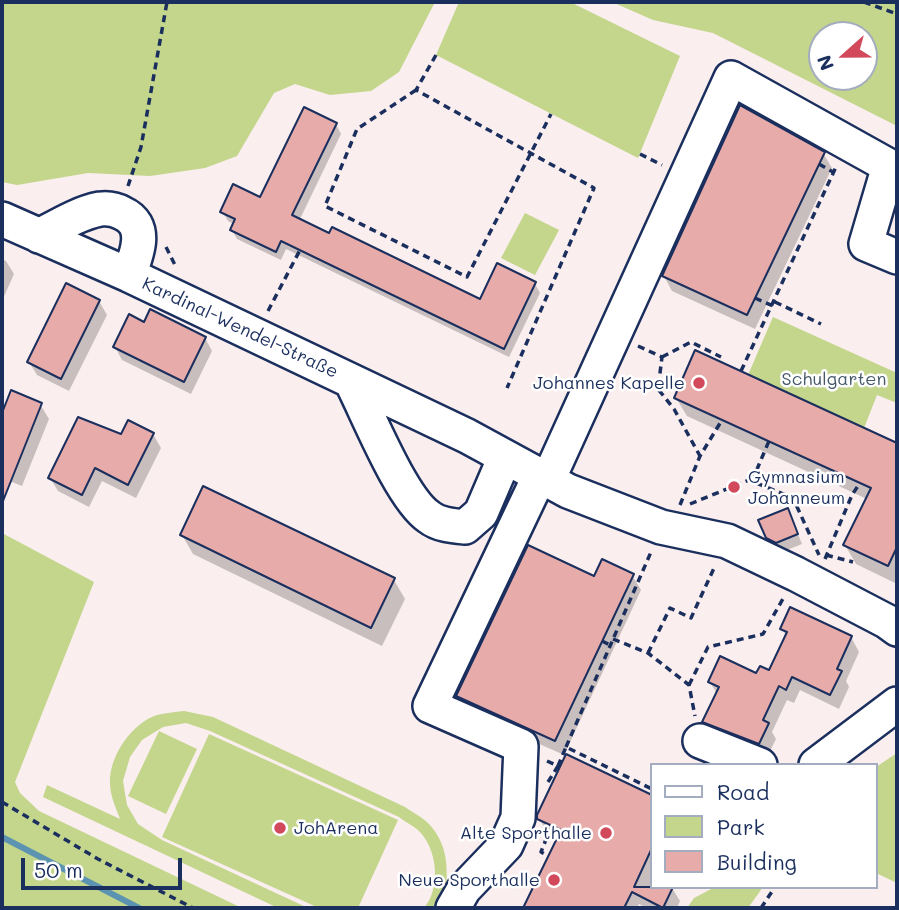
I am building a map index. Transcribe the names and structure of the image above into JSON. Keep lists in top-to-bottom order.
{
  "streets": {
    "street": ["Kardinal-Wendel-Straße"]
  },
  "parks": ["Schulgarten"],
  "places": [
    "Johannes Kapelle",
    "Gymnasium Johanneum",
    "JohArena",
    "Alte Sporthalle",
    "Neue Sporthalle"
  ],
  "legend": ["Road", "Park", "Building"],
  "scale_bar": "50 m",
  "north": "left"
}
